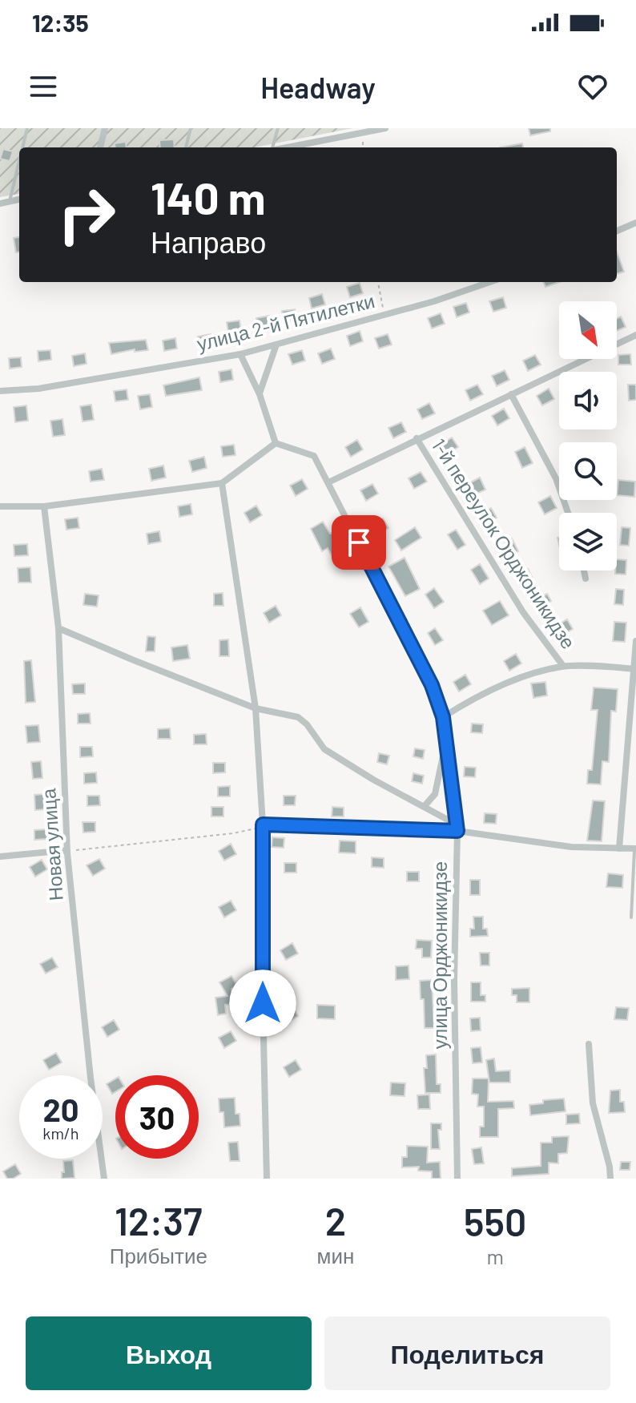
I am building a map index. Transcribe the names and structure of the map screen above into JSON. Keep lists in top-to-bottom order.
{
  "streets": {
    "street": [
      "улица 2-й Пятилетки",
      "1-й переулок Орджоникидзе",
      "Новая улица",
      "улица Орджоникидзе"
    ]
  },
  "crossings": [
    ["1-й переулок Орджоникидзе", "улица Орджоникидзе"]
  ],
  "north": "bottom right",
  "page": {
    "status": "12:35",
    "header": "Headway",
    "turn": ["140 m", "Направо"],
    "speed": "20 km/h",
    "limit": "30",
    "eta": [
      "12:37",
      "Прибытие",
      "2",
      "мин",
      "550",
      "m"
    ],
    "buttons": ["Выход", "Поделиться"]
  }
}
